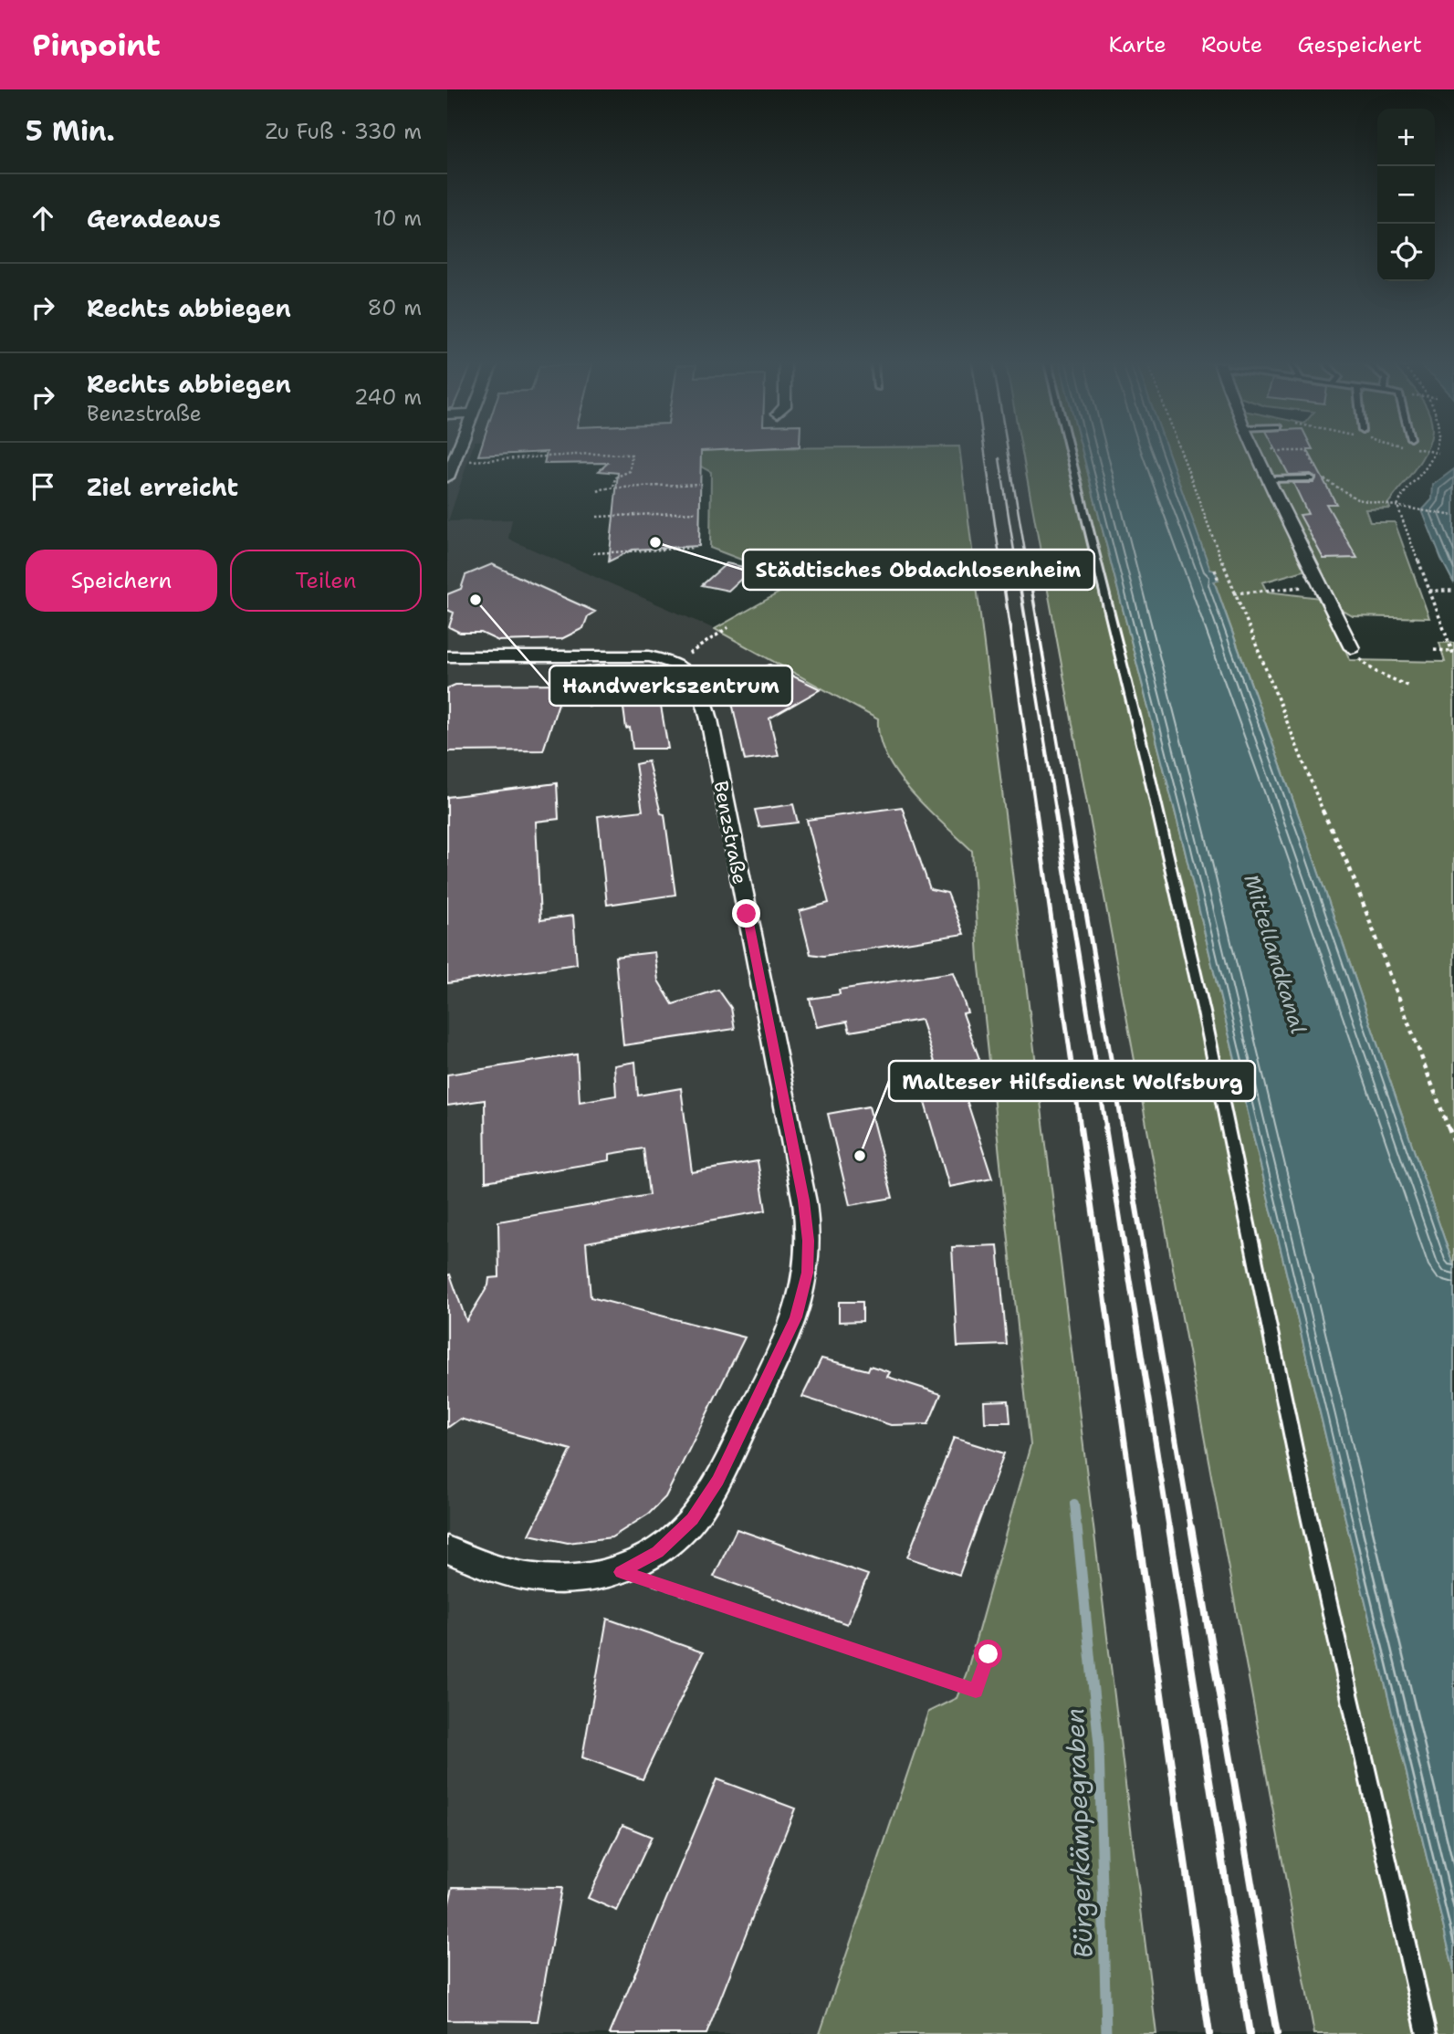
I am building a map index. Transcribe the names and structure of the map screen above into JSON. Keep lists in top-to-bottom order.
{
  "streets": {
    "street": ["Benzstraße"]
  },
  "water": ["Mittellandkanal", "Bürgerkämpegraben"],
  "places": ["Städtisches Obdachlosenheim", "Handwerkszentrum", "Malteser Hilfsdienst Wolfsburg"],
  "page": {
    "header": "Pinpoint",
    "nav": ["Karte", "Route", "Gespeichert"],
    "heading": ["5 Min.", "Zu Fuß · 330 m"],
    "map_buttons": ["+", "−"],
    "list": [
      ["Geradeaus", "10 m"],
      ["Rechts abbiegen", "80 m"],
      ["Rechts abbiegen", "Benzstraße", "240 m"],
      "Ziel erreicht"
    ],
    "buttons": ["Speichern", "Teilen"]
  }
}
